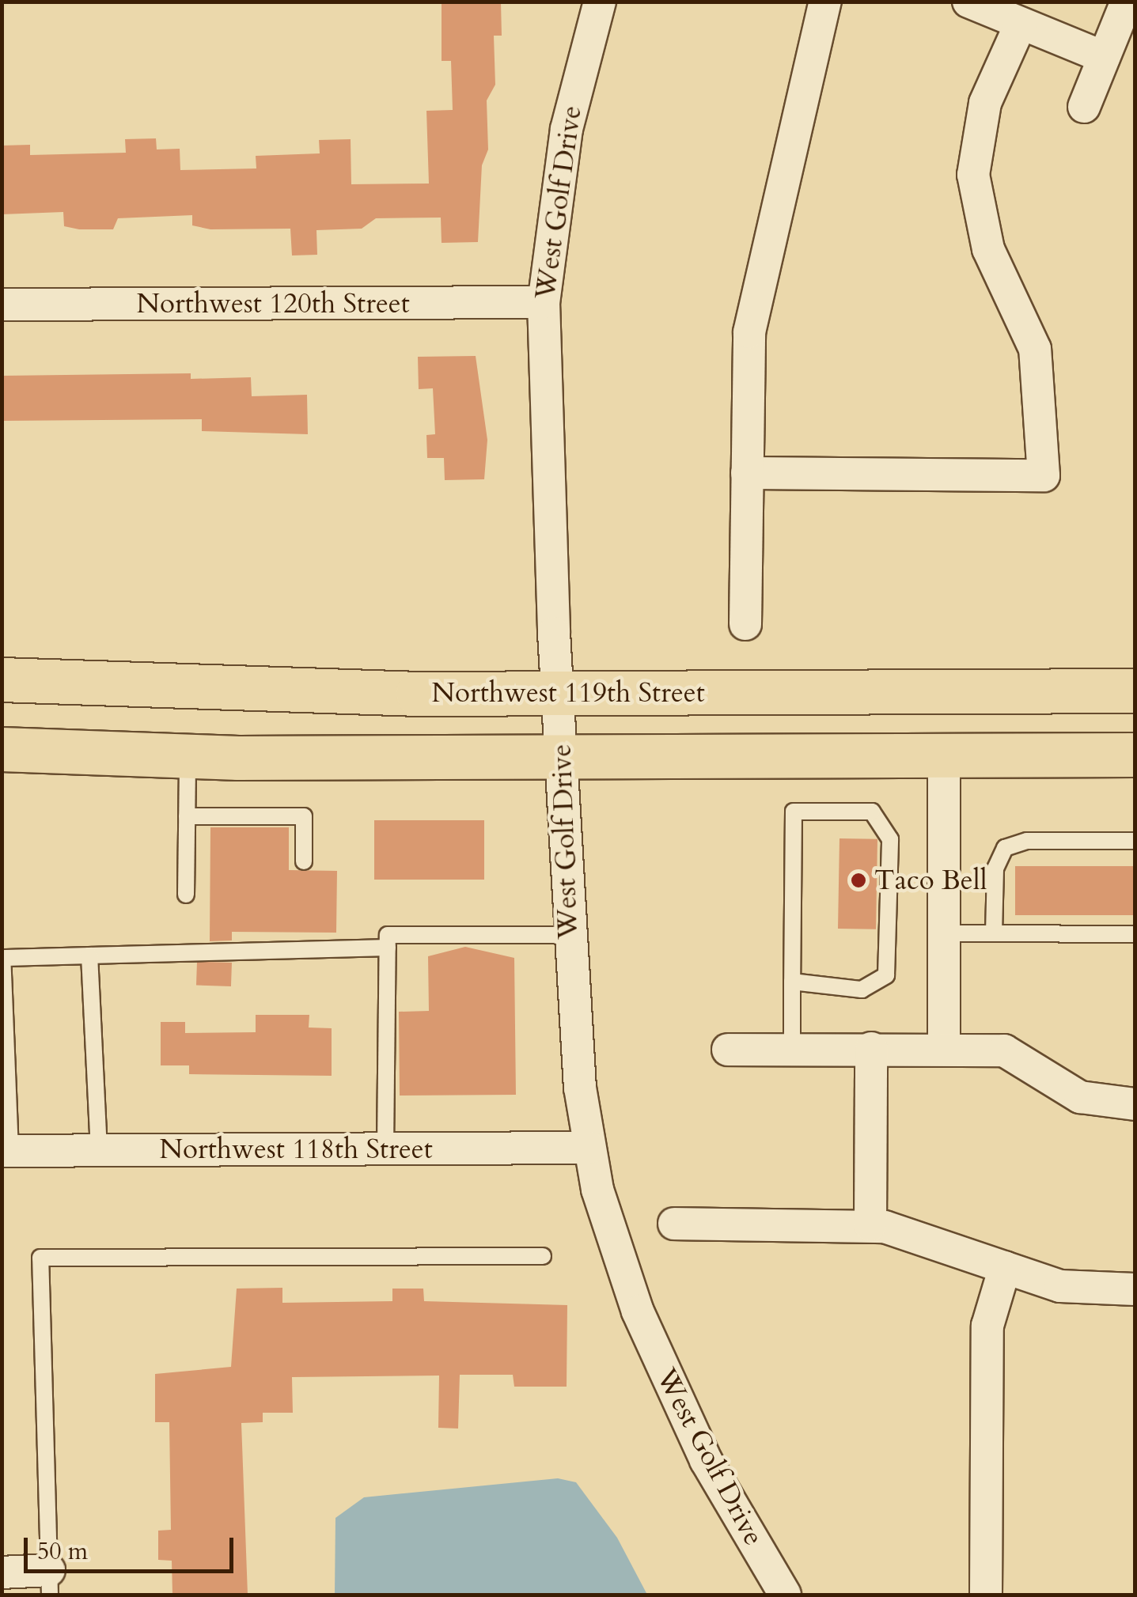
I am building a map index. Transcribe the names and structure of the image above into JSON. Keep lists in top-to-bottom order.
{
  "streets": {
    "highway": ["Northwest 119th Street"],
    "street": ["West Golf Drive", "Northwest 120th Street", "Northwest 118th Street"]
  },
  "crossings": [
    ["West Golf Drive", "Northwest 120th Street"],
    ["West Golf Drive", "Northwest 119th Street"],
    ["West Golf Drive", "Northwest 118th Street"]
  ],
  "places": ["Taco Bell"],
  "scale_bar": "50 m"
}
